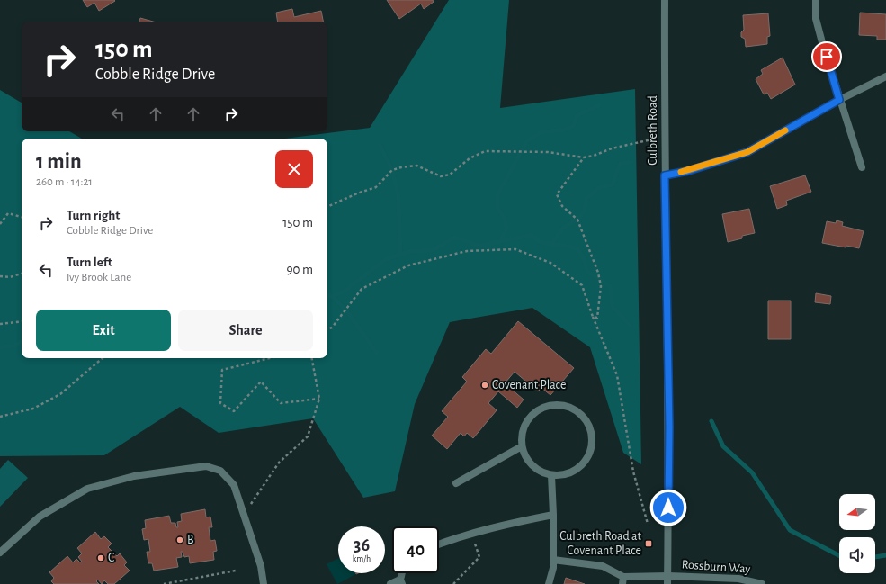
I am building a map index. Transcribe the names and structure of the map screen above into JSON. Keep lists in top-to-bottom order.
{
  "streets": {
    "street": ["Culbreth Road", "Rossburn Way"]
  },
  "crossings": [
    ["Culbreth Road", "Rossburn Way"]
  ],
  "places": {
    "other": ["Covenant Place", "B", "C"],
    "transit": ["Culbreth Road at Covenant Place"]
  },
  "north": "left",
  "page": {
    "turn": ["150 m", "Cobble Ridge Drive"],
    "heading": ["1 min", "260 m · 14:21"],
    "list": [
      {
        "name": "Turn right",
        "note": "Cobble Ridge Drive",
        "value": "150 m"
      },
      {
        "name": "Turn left",
        "note": "Ivy Brook Lane",
        "value": "90 m"
      }
    ],
    "buttons": ["Exit", "Share"],
    "speed": "36 km/h",
    "limit": "40"
  }
}
